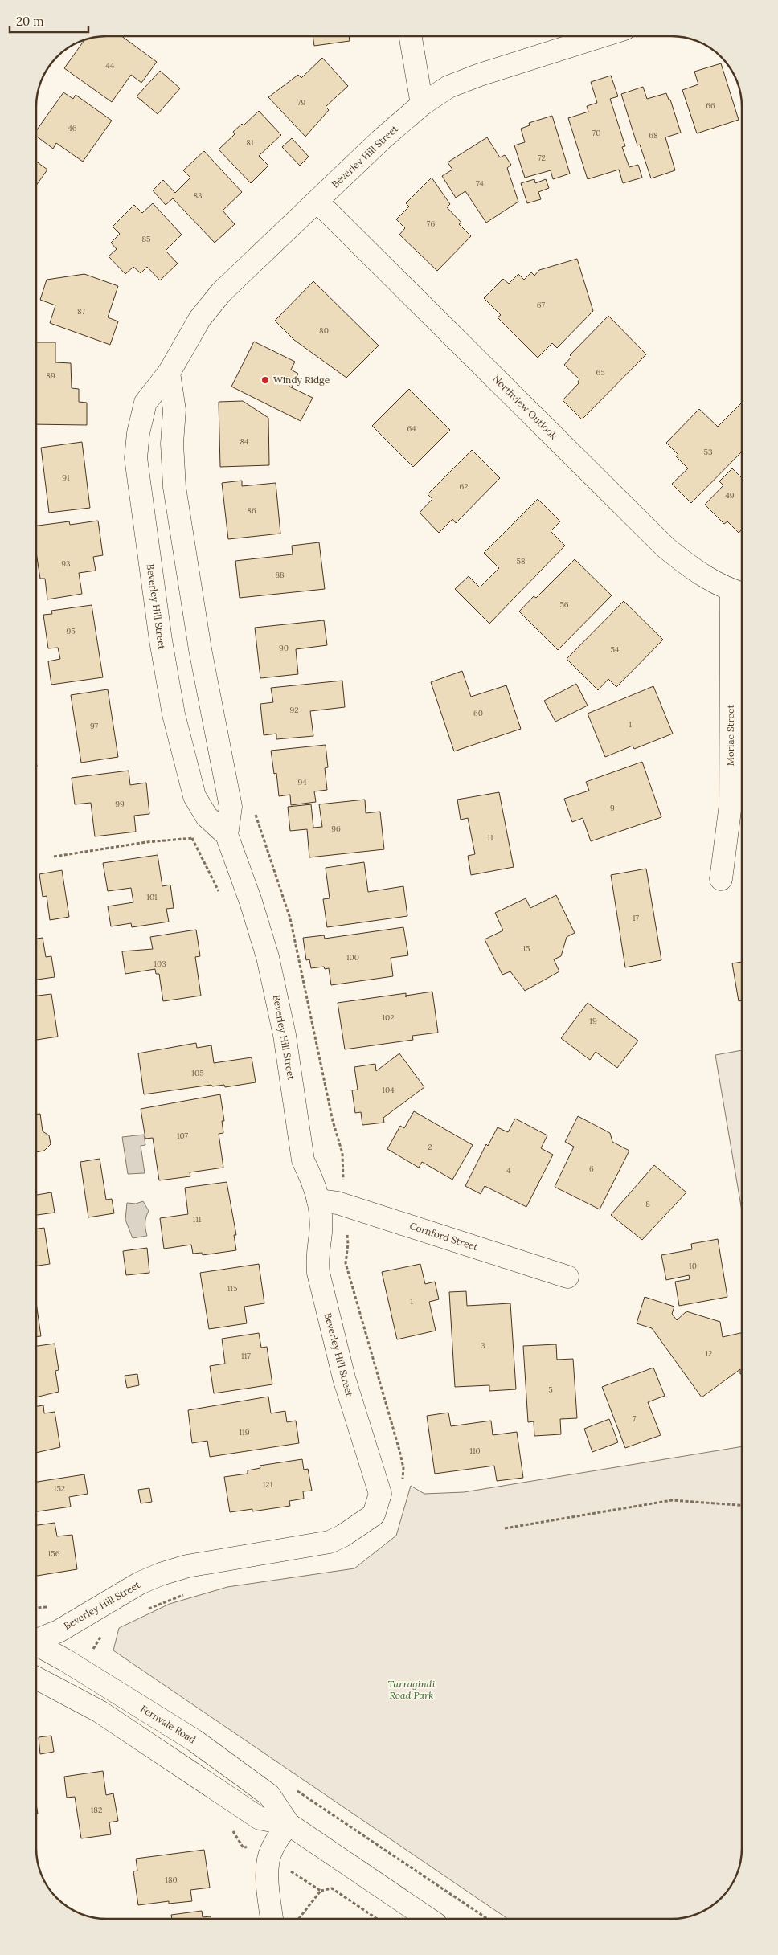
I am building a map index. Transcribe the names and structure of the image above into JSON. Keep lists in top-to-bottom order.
{
  "streets": {
    "street": [
      "Beverley Hill Street",
      "Northview Outlook",
      "Moriac Street",
      "Cornford Street",
      "Fernvale Road"
    ]
  },
  "crossings": [
    ["Beverley Hill Street", "Northview Outlook"],
    ["Beverley Hill Street", "Cornford Street"],
    ["Northview Outlook", "Moriac Street"]
  ],
  "parks": ["Tarragindi Road Park"],
  "places": ["Windy Ridge"],
  "house_numbers": [
    "44",
    "79",
    "66",
    "46",
    "70",
    "68",
    "81",
    "72",
    "74",
    "83",
    "76",
    "85",
    "67",
    "87",
    "80",
    "65",
    "89",
    "64",
    "84",
    "53",
    "91",
    "62",
    "49",
    "86",
    "58",
    "93",
    "88",
    "56",
    "95",
    "90",
    "54",
    "92",
    "60",
    "1",
    "97",
    "94",
    "99",
    "9",
    "96",
    "11",
    "101",
    "17",
    "15",
    "100",
    "103",
    "102",
    "19",
    "105",
    "104",
    "107",
    "2",
    "6",
    "4",
    "8",
    "111",
    "10",
    "115",
    "1",
    "3",
    "12",
    "117",
    "5",
    "7",
    "119",
    "110",
    "121",
    "152",
    "156",
    "182",
    "180"
  ],
  "scale_bar": "20 m"
}
